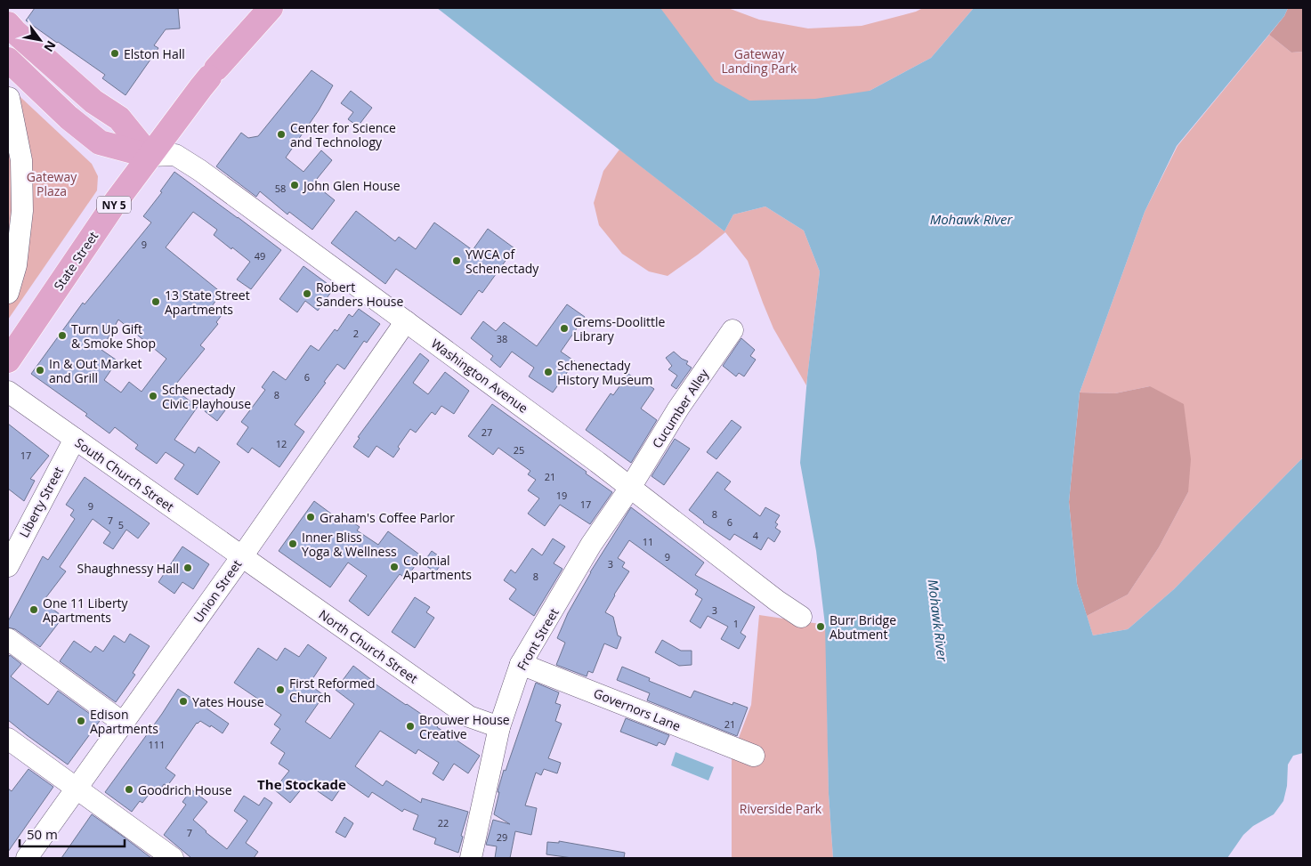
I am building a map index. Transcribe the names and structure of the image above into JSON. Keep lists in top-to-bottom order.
{
  "streets": {
    "main road": ["NY 5", "State Street", "Washington Avenue"],
    "street": [
      "Cucumber Alley",
      "South Church Street",
      "Liberty Street",
      "Union Street",
      "Front Street",
      "North Church Street",
      "Governors Lane"
    ]
  },
  "crossings": [
    ["State Street", "Washington Avenue"],
    ["Washington Avenue", "Cucumber Alley"],
    ["Washington Avenue", "Union Street"],
    ["Washington Avenue", "Front Street"],
    ["Cucumber Alley", "Front Street"],
    ["South Church Street", "Liberty Street"],
    ["South Church Street", "Union Street"],
    ["South Church Street", "North Church Street"],
    ["Union Street", "North Church Street"],
    ["Front Street", "North Church Street"],
    ["Front Street", "Governors Lane"]
  ],
  "districts": ["The Stockade"],
  "water": ["Mohawk River"],
  "parks": ["Gateway Landing Park", "Gateway Plaza", "Riverside Park"],
  "places": [
    "Elston Hall",
    "Center for Science and Technology",
    "John Glen House",
    "YWCA of Schenectady",
    "Robert Sanders House",
    "13 State Street Apartments",
    "Grems-Doolittle Library",
    "Turn Up Gift & Smoke Shop",
    "In & Out Market and Grill",
    "Schenectady History Museum",
    "Schenectady Civic Playhouse",
    "Graham's Coffee Parlor",
    "Inner Bliss Yoga & Wellness",
    "Colonial Apartments",
    "Shaughnessy Hall",
    "One 11 Liberty Apartments",
    "Burr Bridge Abutment",
    "First Reformed Church",
    "Yates House",
    "Edison Apartments",
    "Brouwer House Creative",
    "Goodrich House"
  ],
  "house_numbers": [
    "58",
    "9",
    "49",
    "2",
    "38",
    "6",
    "8",
    "27",
    "12",
    "25",
    "17",
    "21",
    "19",
    "17",
    "9",
    "8",
    "7",
    "6",
    "5",
    "4",
    "11",
    "9",
    "3",
    "8",
    "3",
    "1",
    "21",
    "111",
    "22",
    "7",
    "29"
  ],
  "scale_bar": "50 m",
  "north": "bottom right"
}
